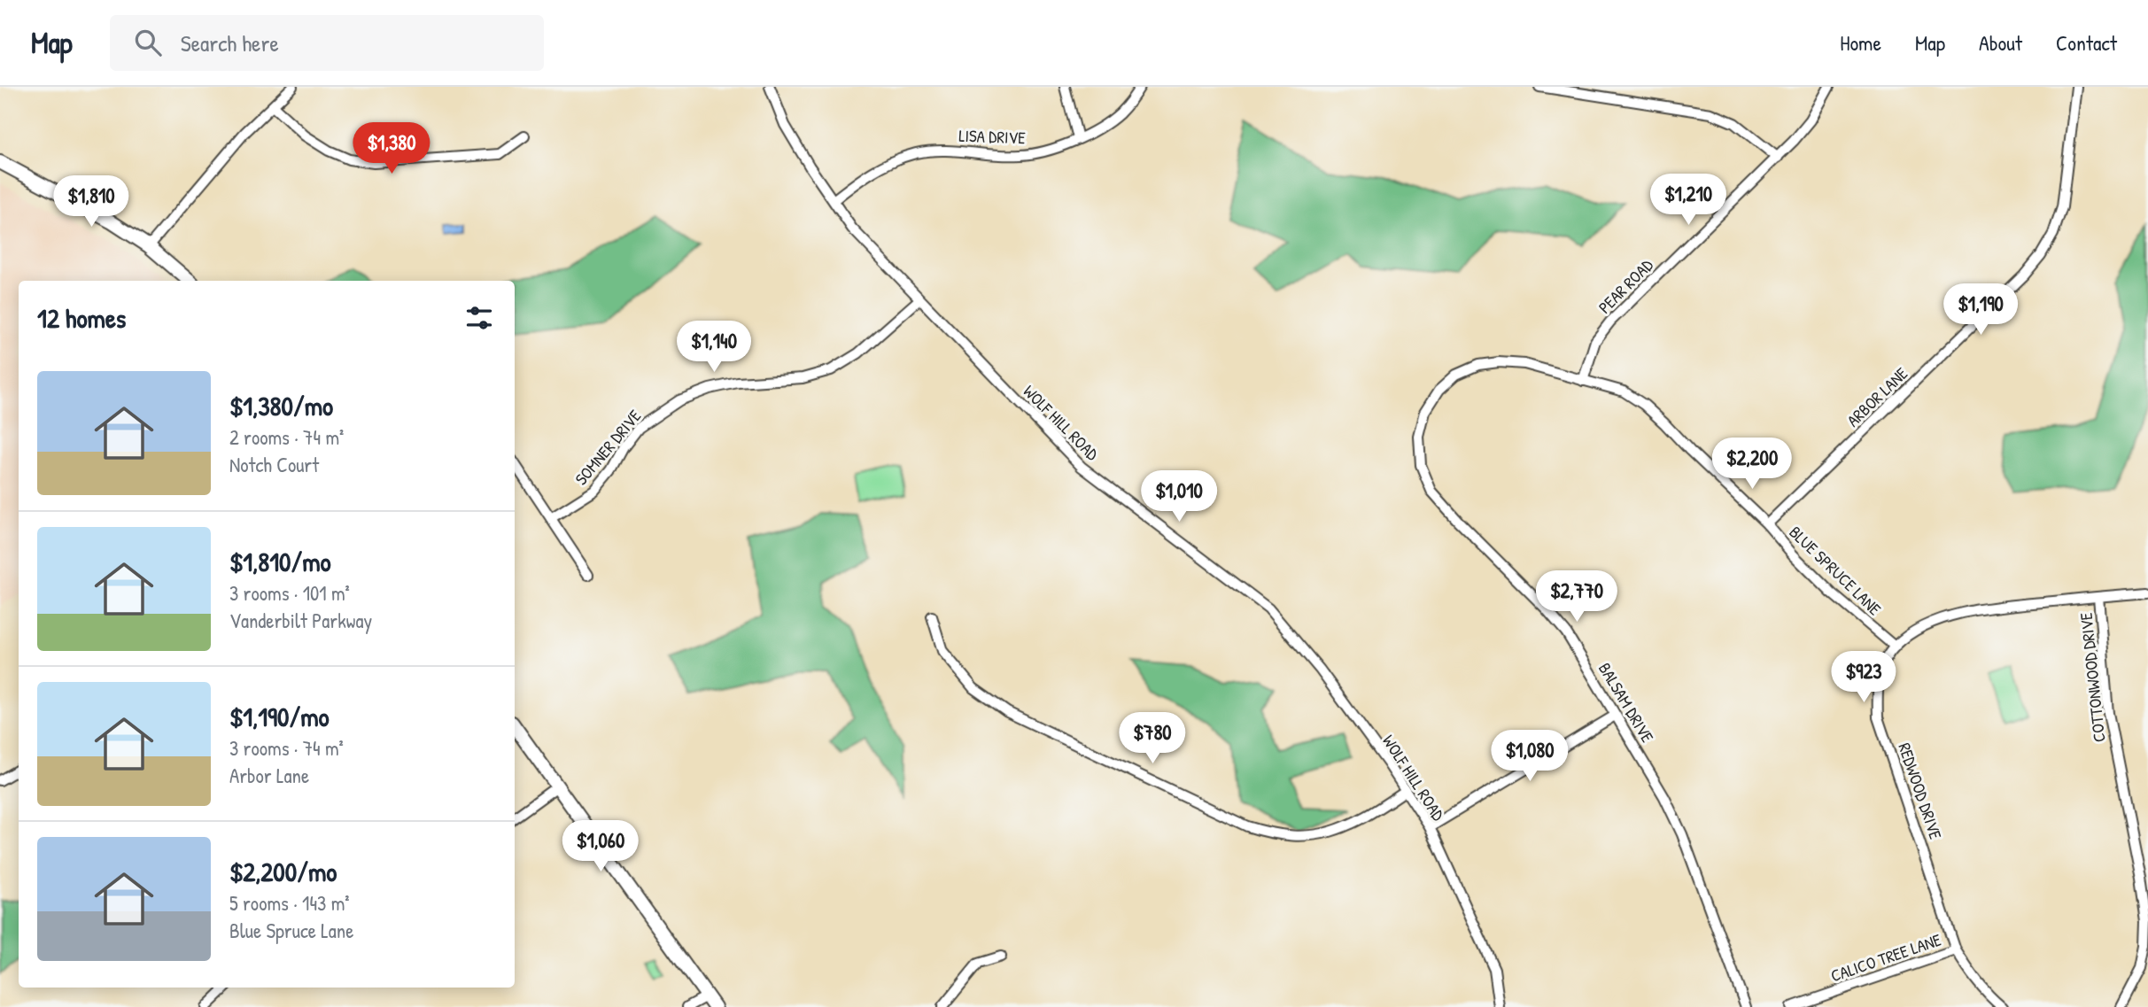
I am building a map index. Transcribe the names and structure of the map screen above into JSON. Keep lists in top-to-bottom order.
{
  "streets": {
    "street": [
      "LISA DRIVE",
      "PEAR ROAD",
      "ARBOR LANE",
      "WOLF HILL ROAD",
      "SOMNER DRIVE",
      "BLUE SPRUCE LANE",
      "COTTONWOOD DRIVE",
      "BALSAM DRIVE",
      "REDWOOD DRIVE",
      "CALICO TREE LANE"
    ]
  },
  "crossings": [
    ["LISA DRIVE", "WOLF HILL ROAD"],
    ["PEAR ROAD", "BLUE SPRUCE LANE"],
    ["PEAR ROAD", "BALSAM DRIVE"],
    ["ARBOR LANE", "BLUE SPRUCE LANE"],
    ["WOLF HILL ROAD", "SOMNER DRIVE"],
    ["BLUE SPRUCE LANE", "BALSAM DRIVE"],
    ["BLUE SPRUCE LANE", "REDWOOD DRIVE"],
    ["COTTONWOOD DRIVE", "REDWOOD DRIVE"],
    ["REDWOOD DRIVE", "CALICO TREE LANE"]
  ],
  "page": {
    "header": "Map",
    "search": "Search here",
    "nav": [
      "Home",
      "Map",
      "About",
      "Contact"
    ],
    "price": [
      "$1,380",
      "$1,210",
      "$1,810",
      "$1,190",
      "$1,140",
      "$2,200",
      "$1,010",
      "$2,770",
      "$923",
      "$780",
      "$1,080",
      "$1,060"
    ],
    "heading": "12 homes",
    "list": [
      {
        "name": "$1,380/mo",
        "note": "2 rooms · 74 m² · Notch Court"
      },
      {
        "name": "$1,810/mo",
        "note": "3 rooms · 101 m² · Vanderbilt Parkway"
      },
      {
        "name": "$1,190/mo",
        "note": "3 rooms · 74 m² · Arbor Lane"
      },
      {
        "name": "$2,200/mo",
        "note": "5 rooms · 143 m² · Blue Spruce Lane"
      }
    ]
  }
}
